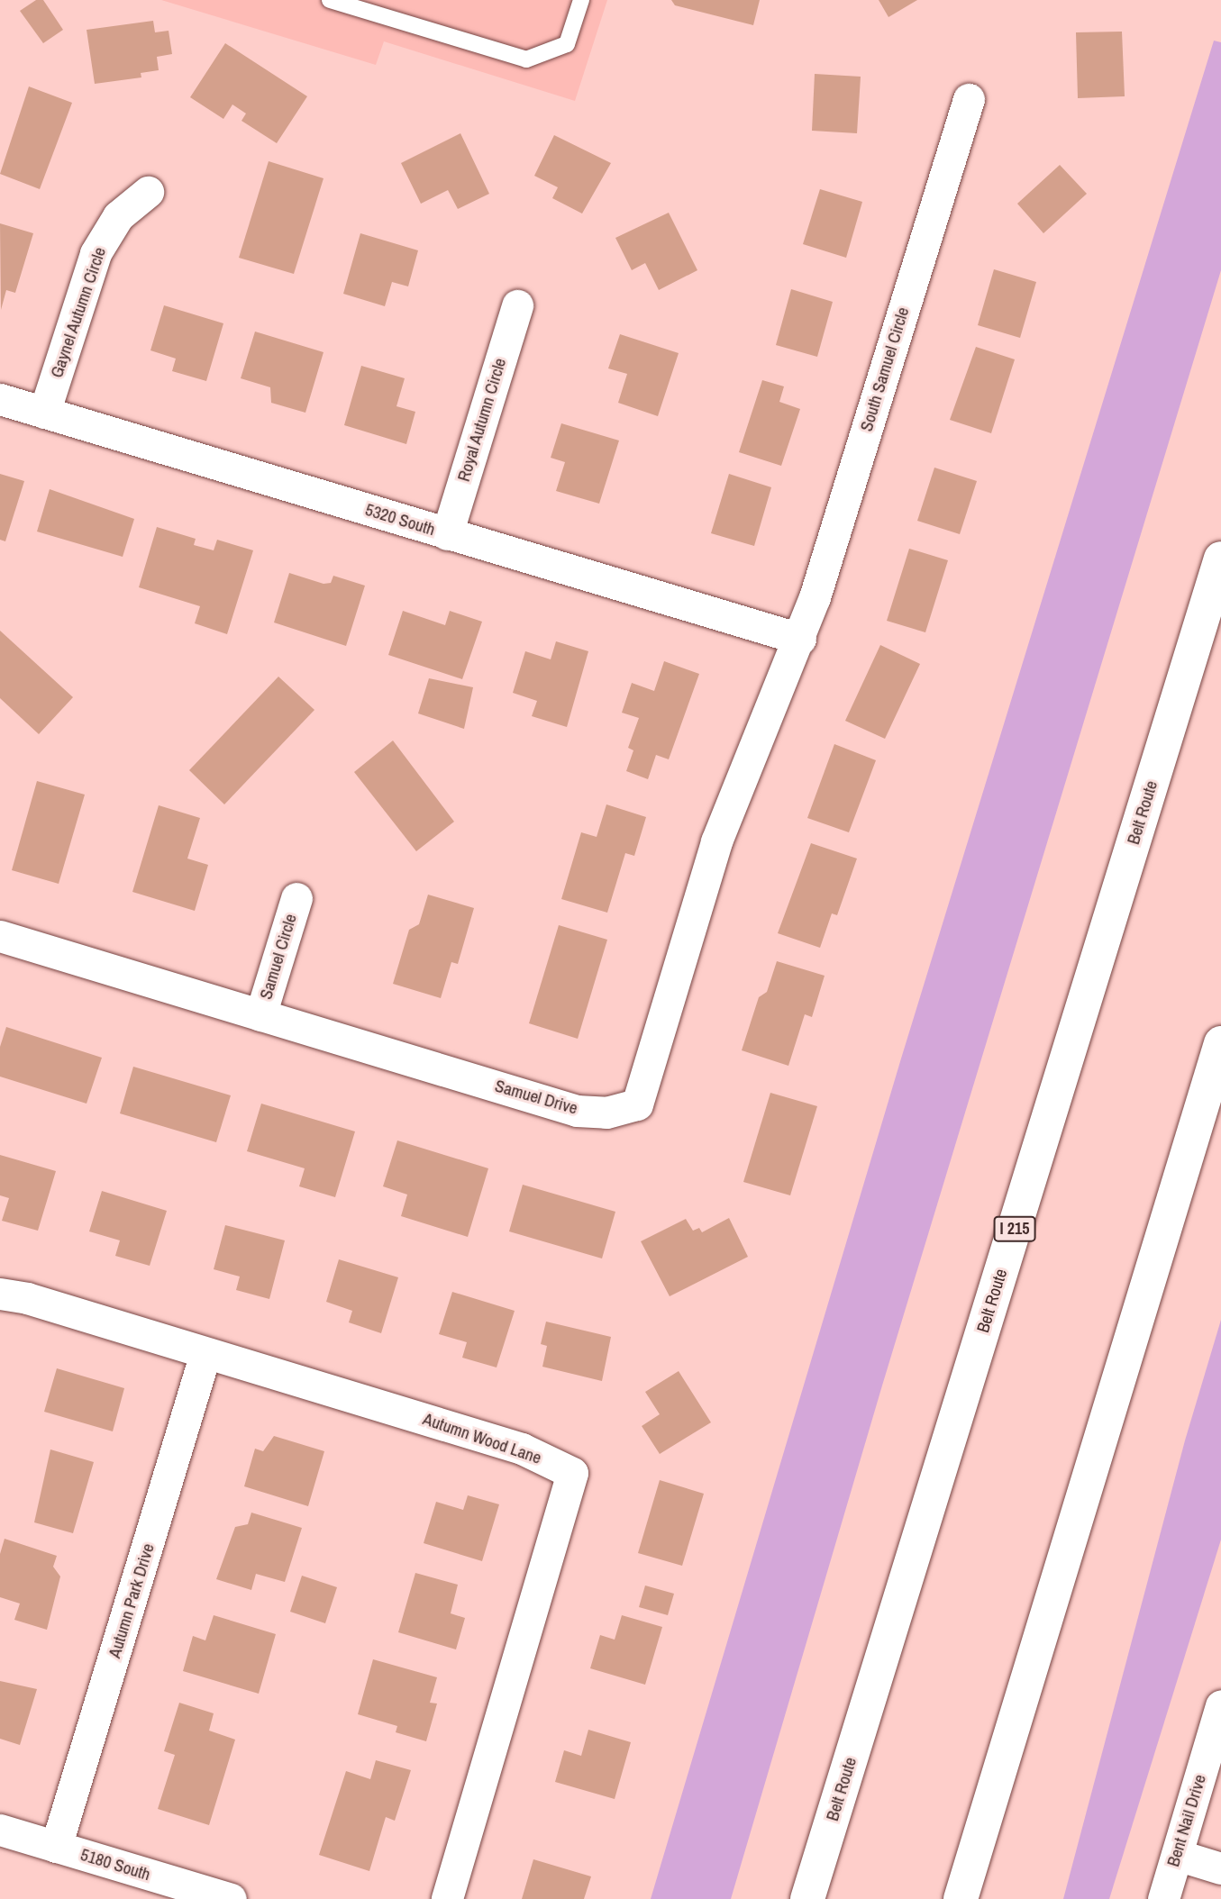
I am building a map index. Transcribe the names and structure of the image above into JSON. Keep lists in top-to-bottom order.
{
  "streets": {
    "highway": ["Belt Route", "I 215"],
    "street": [
      "Gaynel Autumn Circle",
      "South Samuel Circle",
      "Royal Autumn Circle",
      "5320 South",
      "Samuel Circle",
      "Samuel Drive",
      "Autumn Wood Lane",
      "Autumn Park Drive",
      "Bent Nail Drive",
      "5180 South"
    ]
  },
  "crossings": [
    ["Gaynel Autumn Circle", "5320 South"],
    ["South Samuel Circle", "5320 South"],
    ["South Samuel Circle", "Samuel Drive"],
    ["Royal Autumn Circle", "5320 South"],
    ["5320 South", "Samuel Drive"],
    ["Samuel Circle", "Samuel Drive"],
    ["Autumn Wood Lane", "Autumn Park Drive"],
    ["Autumn Park Drive", "5180 South"]
  ]
}
